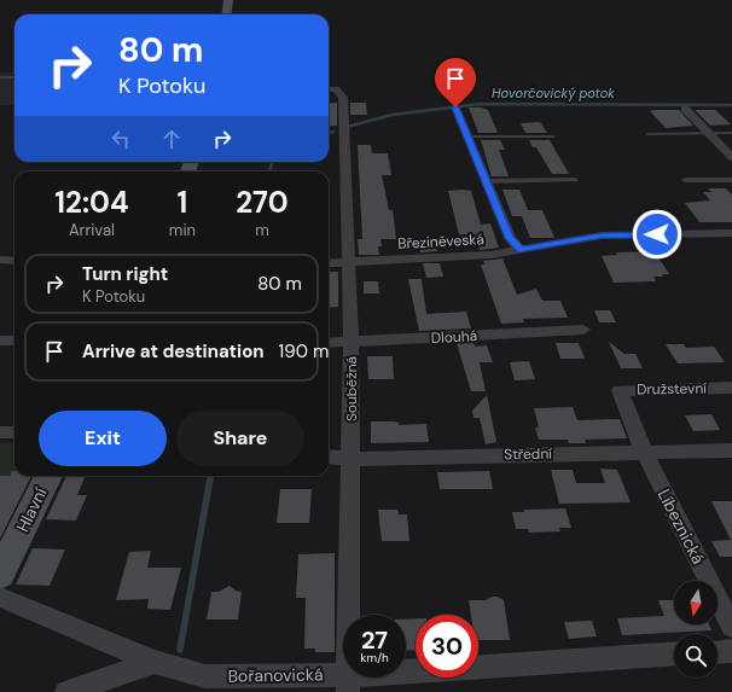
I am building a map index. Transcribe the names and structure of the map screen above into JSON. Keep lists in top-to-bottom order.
{
  "streets": {
    "street": [
      "Březiněveská",
      "Dlouhá",
      "Souběžná",
      "Družstevní",
      "Střední",
      "Hlavní",
      "Líbeznická",
      "Bořanovická"
    ]
  },
  "crossings": [
    ["Březiněveská", "Souběžná"],
    ["Dlouhá", "Souběžná"],
    ["Souběžná", "Střední"],
    ["Souběžná", "Bořanovická"],
    ["Družstevní", "Střední"],
    ["Družstevní", "Líbeznická"],
    ["Střední", "Líbeznická"]
  ],
  "water": ["Hovorčovický potok"],
  "north": "bottom",
  "page": {
    "turn": ["80 m", "K Potoku"],
    "eta": [
      "12:04",
      "Arrival",
      "1",
      "min",
      "270",
      "m"
    ],
    "list": [
      {
        "name": "Turn right",
        "note": "K Potoku",
        "value": "80 m"
      },
      {
        "name": "Arrive at destination",
        "value": "190 m"
      }
    ],
    "buttons": ["Exit", "Share"],
    "speed": "27 km/h",
    "limit": "30"
  }
}
